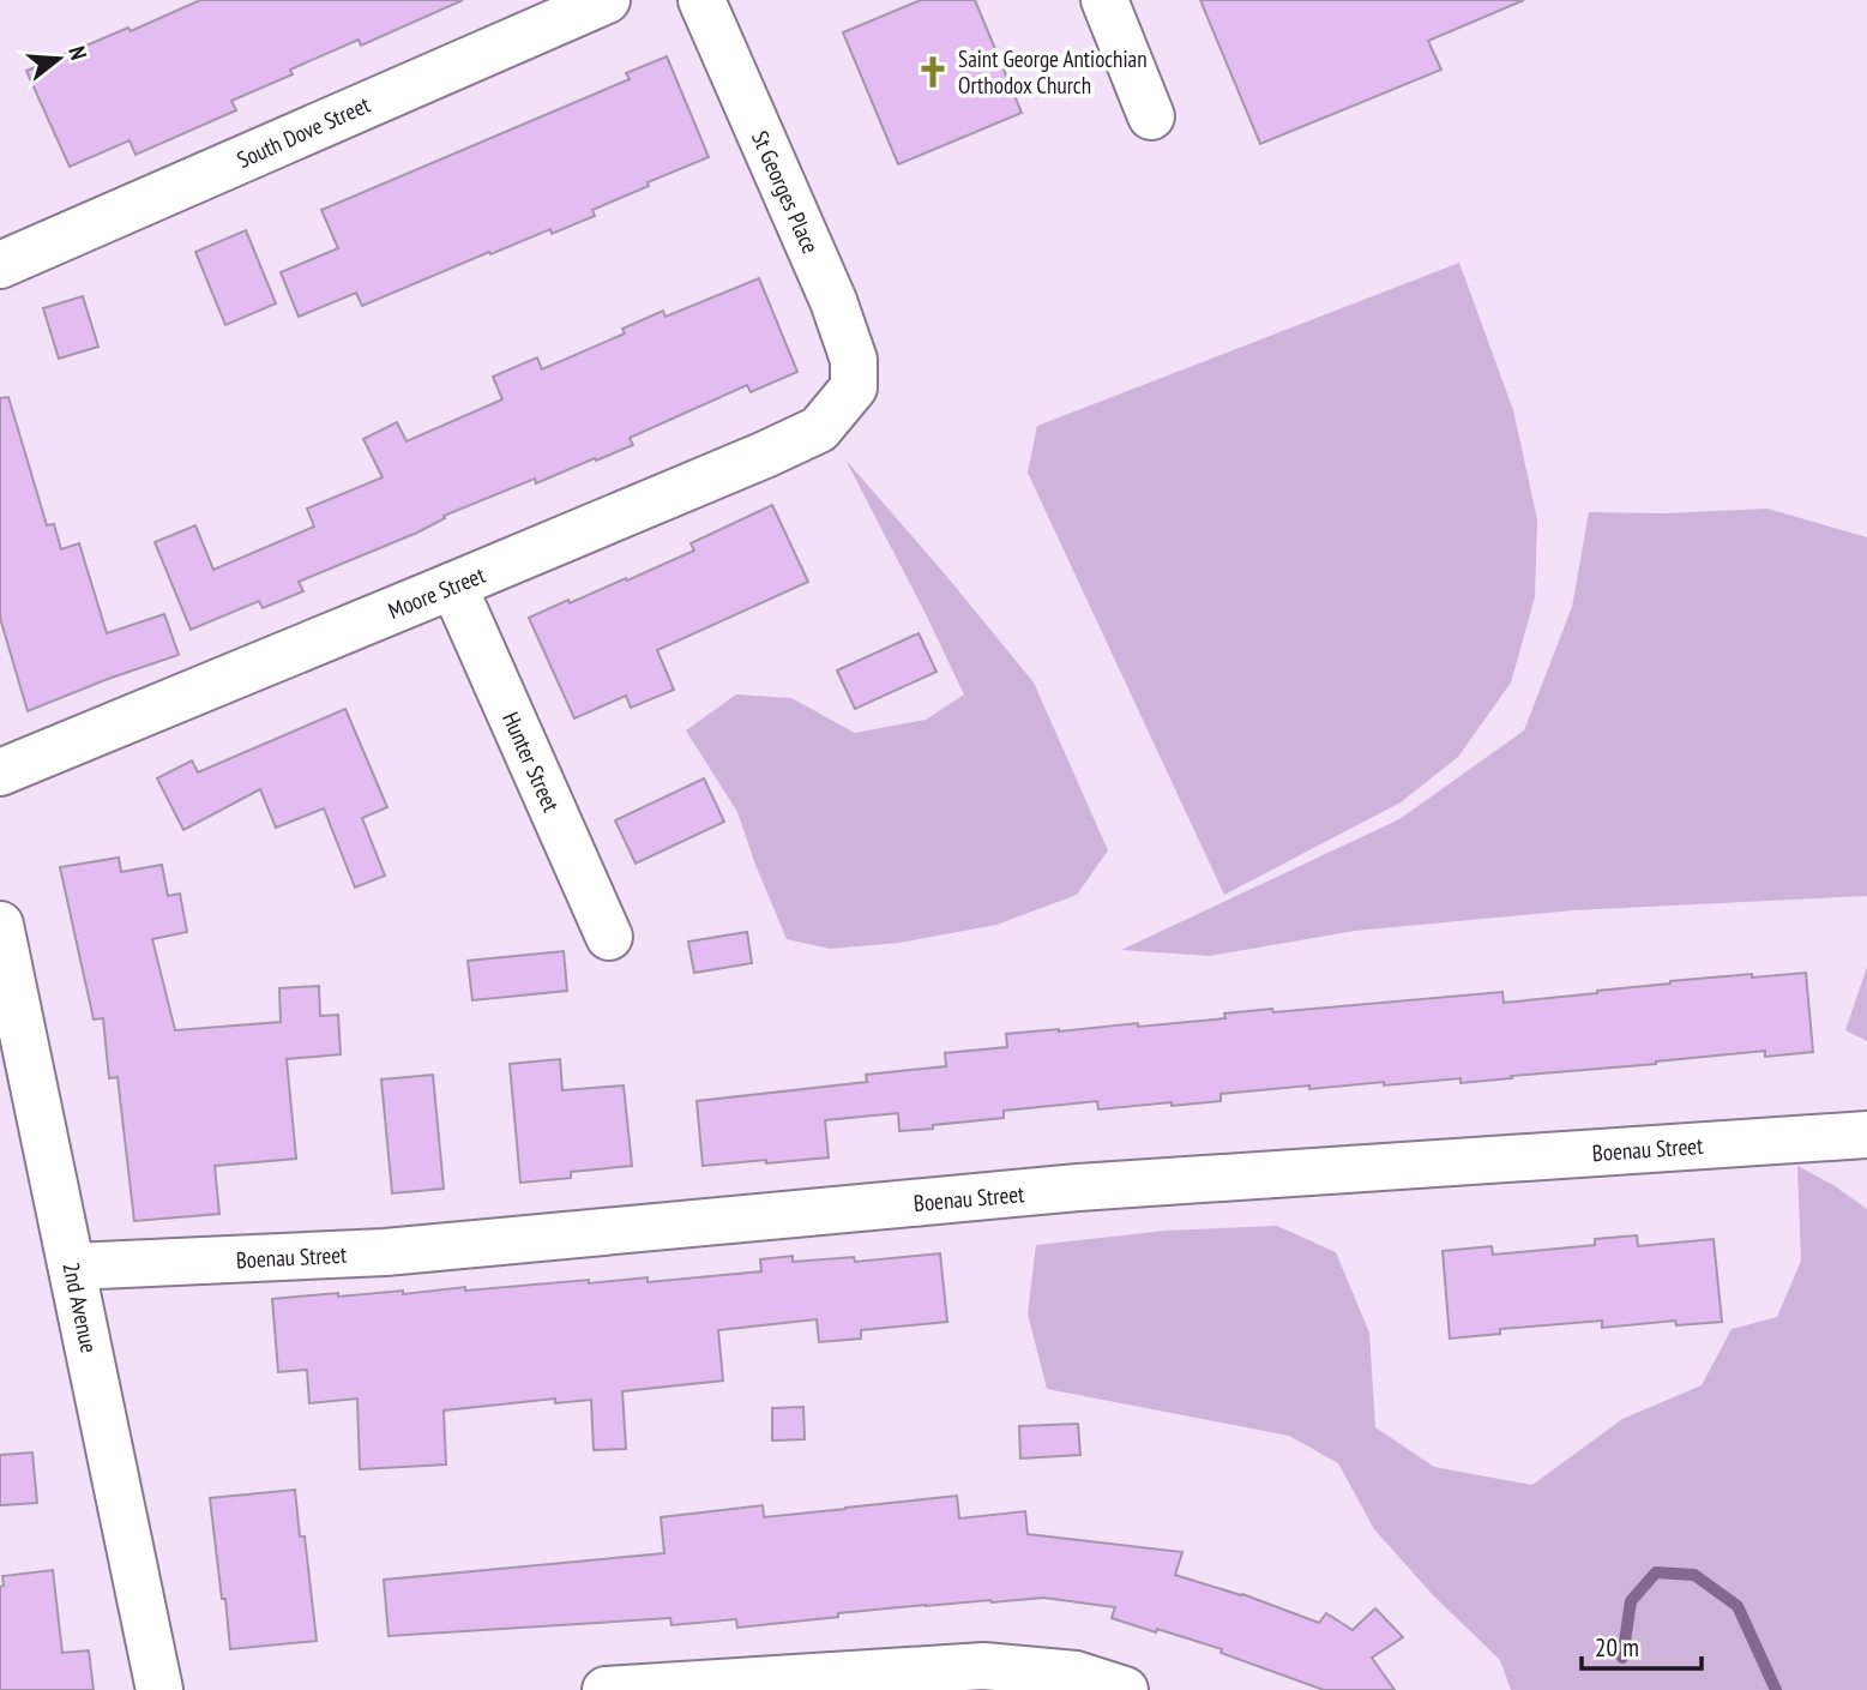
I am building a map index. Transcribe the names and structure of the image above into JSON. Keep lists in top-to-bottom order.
{
  "streets": {
    "street": [
      "South Dove Street",
      "St Georges Place",
      "Moore Street",
      "Hunter Street",
      "Boenau Street",
      "2nd Avenue"
    ]
  },
  "crossings": [
    ["St Georges Place", "Moore Street"],
    ["Moore Street", "Hunter Street"],
    ["Boenau Street", "2nd Avenue"]
  ],
  "places": {
    "church": ["Saint George Antiochian Orthodox Church"]
  },
  "scale_bar": "20 m",
  "north": "right"
}
